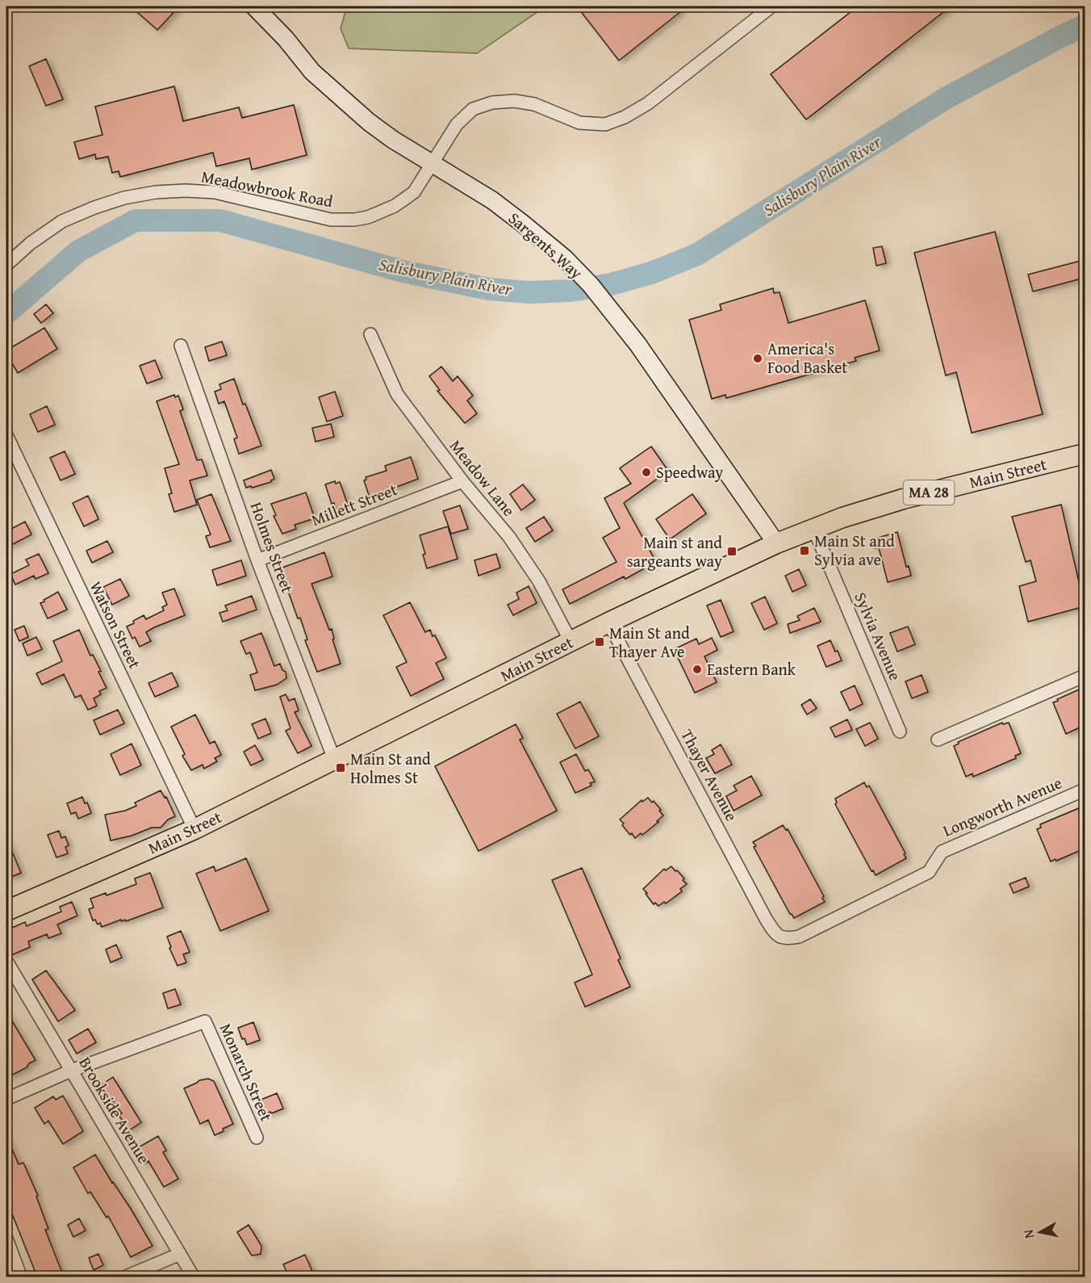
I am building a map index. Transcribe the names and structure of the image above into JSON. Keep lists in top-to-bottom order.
{
  "streets": {
    "main road": ["Sargents Way", "Main Street", "MA 28"],
    "street": [
      "Meadowbrook Road",
      "Meadow Lane",
      "Millett Street",
      "Holmes Street",
      "Watson Street",
      "Sylvia Avenue",
      "Thayer Avenue",
      "Longworth Avenue",
      "Monarch Street",
      "Brookside Avenue"
    ]
  },
  "crossings": [
    ["Meadowbrook Road", "Sargents Way"],
    ["Sargents Way", "Main Street"],
    ["Main Street", "Meadow Lane"],
    ["Main Street", "Holmes Street"],
    ["Main Street", "Watson Street"],
    ["Main Street", "Sylvia Avenue"],
    ["Main Street", "Thayer Avenue"],
    ["Meadow Lane", "Millett Street"],
    ["Millett Street", "Holmes Street"],
    ["Thayer Avenue", "Longworth Avenue"],
    ["Monarch Street", "Brookside Avenue"]
  ],
  "water": ["Salisbury Plain River"],
  "places": {
    "other": ["America's Food Basket", "Speedway", "Eastern Bank"],
    "transit": [
      "Main St and Sylvia ave",
      "Main st and sargeants way",
      "Main St and Thayer Ave",
      "Main St and Holmes St"
    ]
  },
  "north": "left"
}
